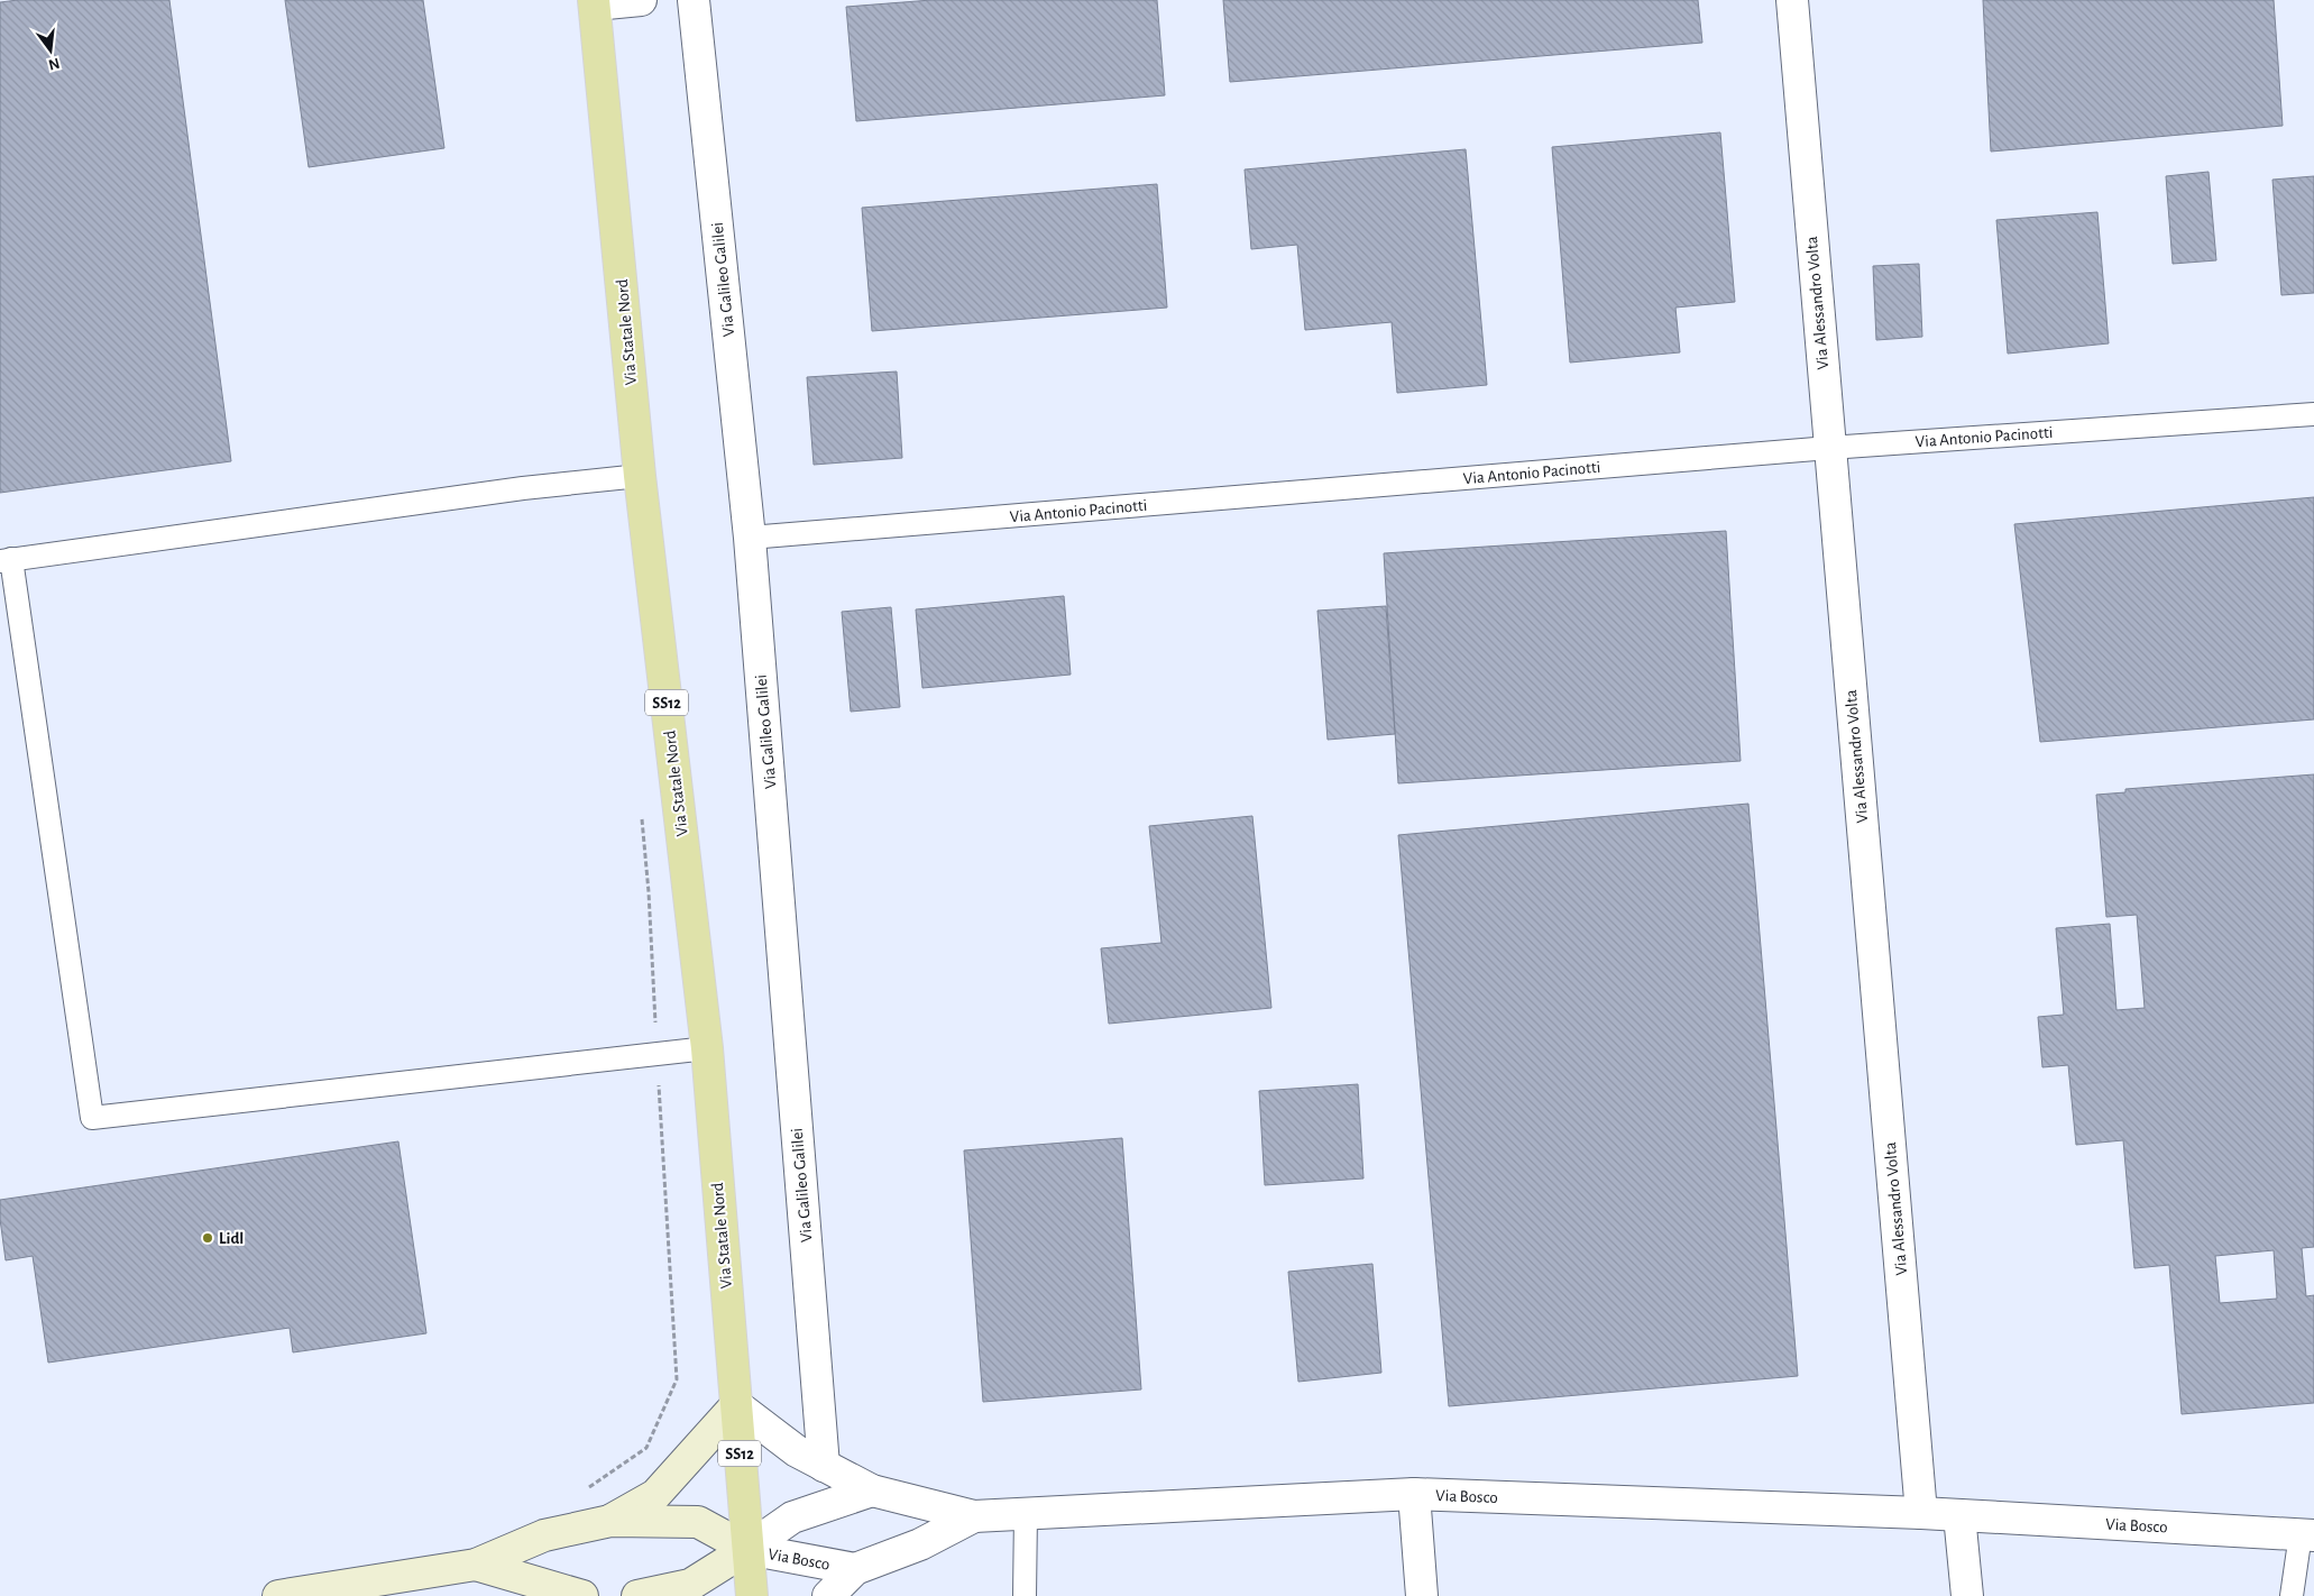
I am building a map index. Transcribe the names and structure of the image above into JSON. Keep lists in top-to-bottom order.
{
  "streets": {
    "main road": ["Via Statale Nord", "SS12"],
    "street": ["Via Galileo Galilei", "Via Alessandro Volta", "Via Bosco"],
    "lane": ["Via Antonio Pacinotti"]
  },
  "crossings": [
    ["Via Galileo Galilei", "Via Antonio Pacinotti"],
    ["Via Galileo Galilei", "Via Bosco"],
    ["Via Alessandro Volta", "Via Antonio Pacinotti"],
    ["Via Alessandro Volta", "Via Bosco"],
    ["Via Statale Nord", "SS12"],
    ["Via Statale Nord", "Via Bosco"],
    ["SS12", "Via Bosco"]
  ],
  "places": ["Lidl"],
  "north": "bottom"
}
